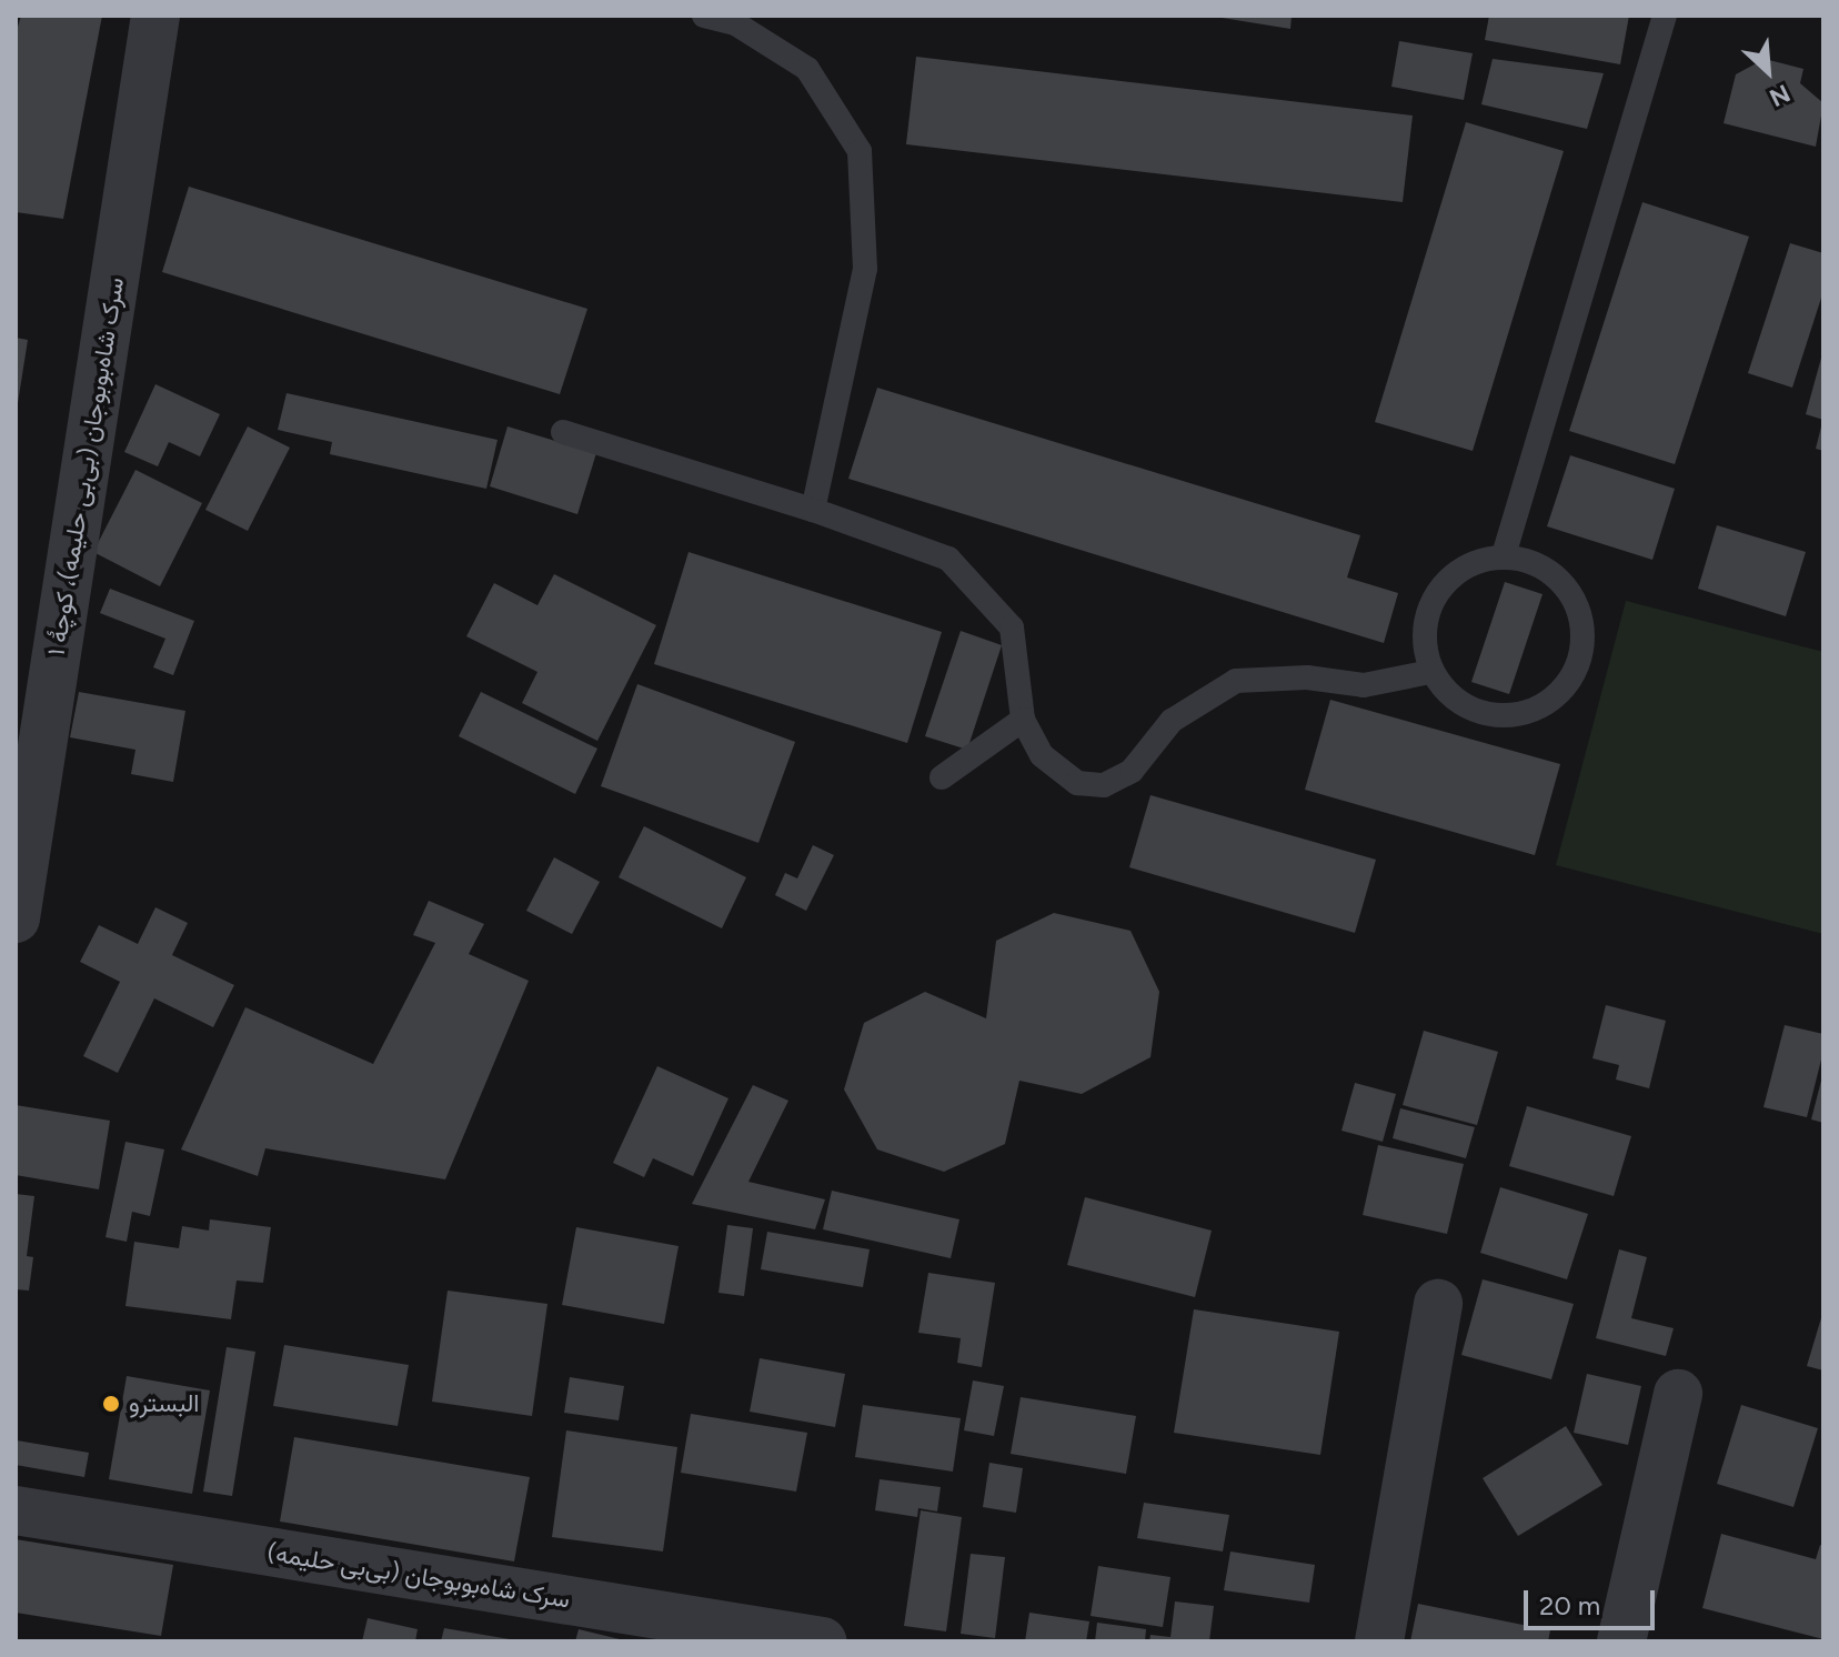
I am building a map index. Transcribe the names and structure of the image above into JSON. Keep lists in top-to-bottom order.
{
  "streets": {
    "street": ["سرک شاه‌بوبوجان (بی‌بی حلیمه)، کوچۀ ۱", "سرک شاه‌بوبوجان (بی‌بی حلیمه)"]
  },
  "places": ["البسترو"],
  "scale_bar": "20 m",
  "north": "bottom right"
}
